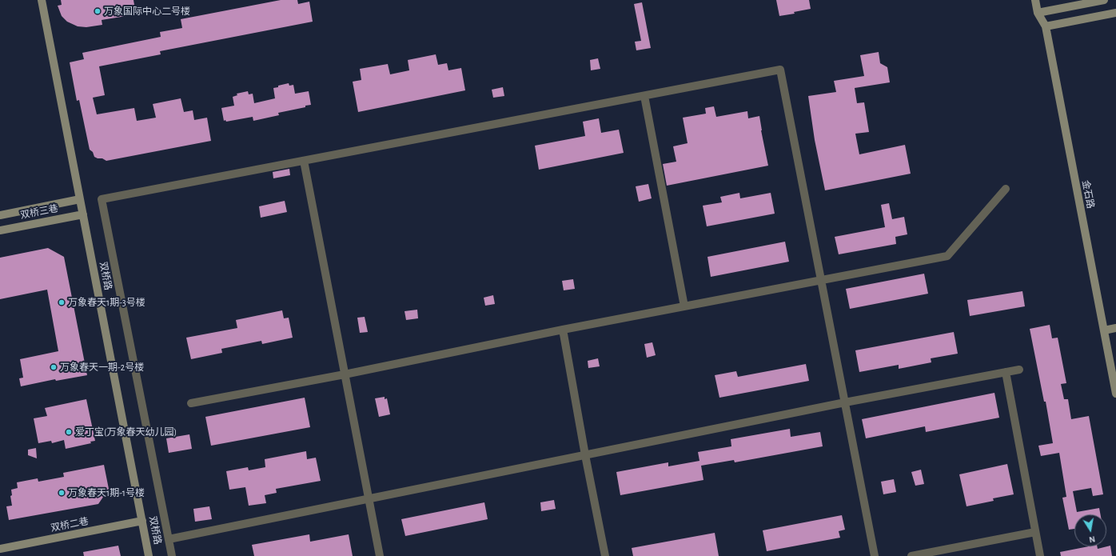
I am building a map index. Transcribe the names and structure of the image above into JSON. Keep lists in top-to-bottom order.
{
  "streets": {
    "street": [
      "金石路",
      "双桥三巷",
      "双桥路",
      "双桥二巷"
    ]
  },
  "crossings": [
    ["双桥三巷", "双桥路"],
    ["双桥路", "双桥二巷"]
  ],
  "places": [
    "万象国际中心二号楼",
    "万象春天1期-3号楼",
    "万象春天一期-2号楼",
    "爱丁宝(万象春天幼儿园)",
    "万象春天1期-1号楼"
  ],
  "north": "bottom"
}
